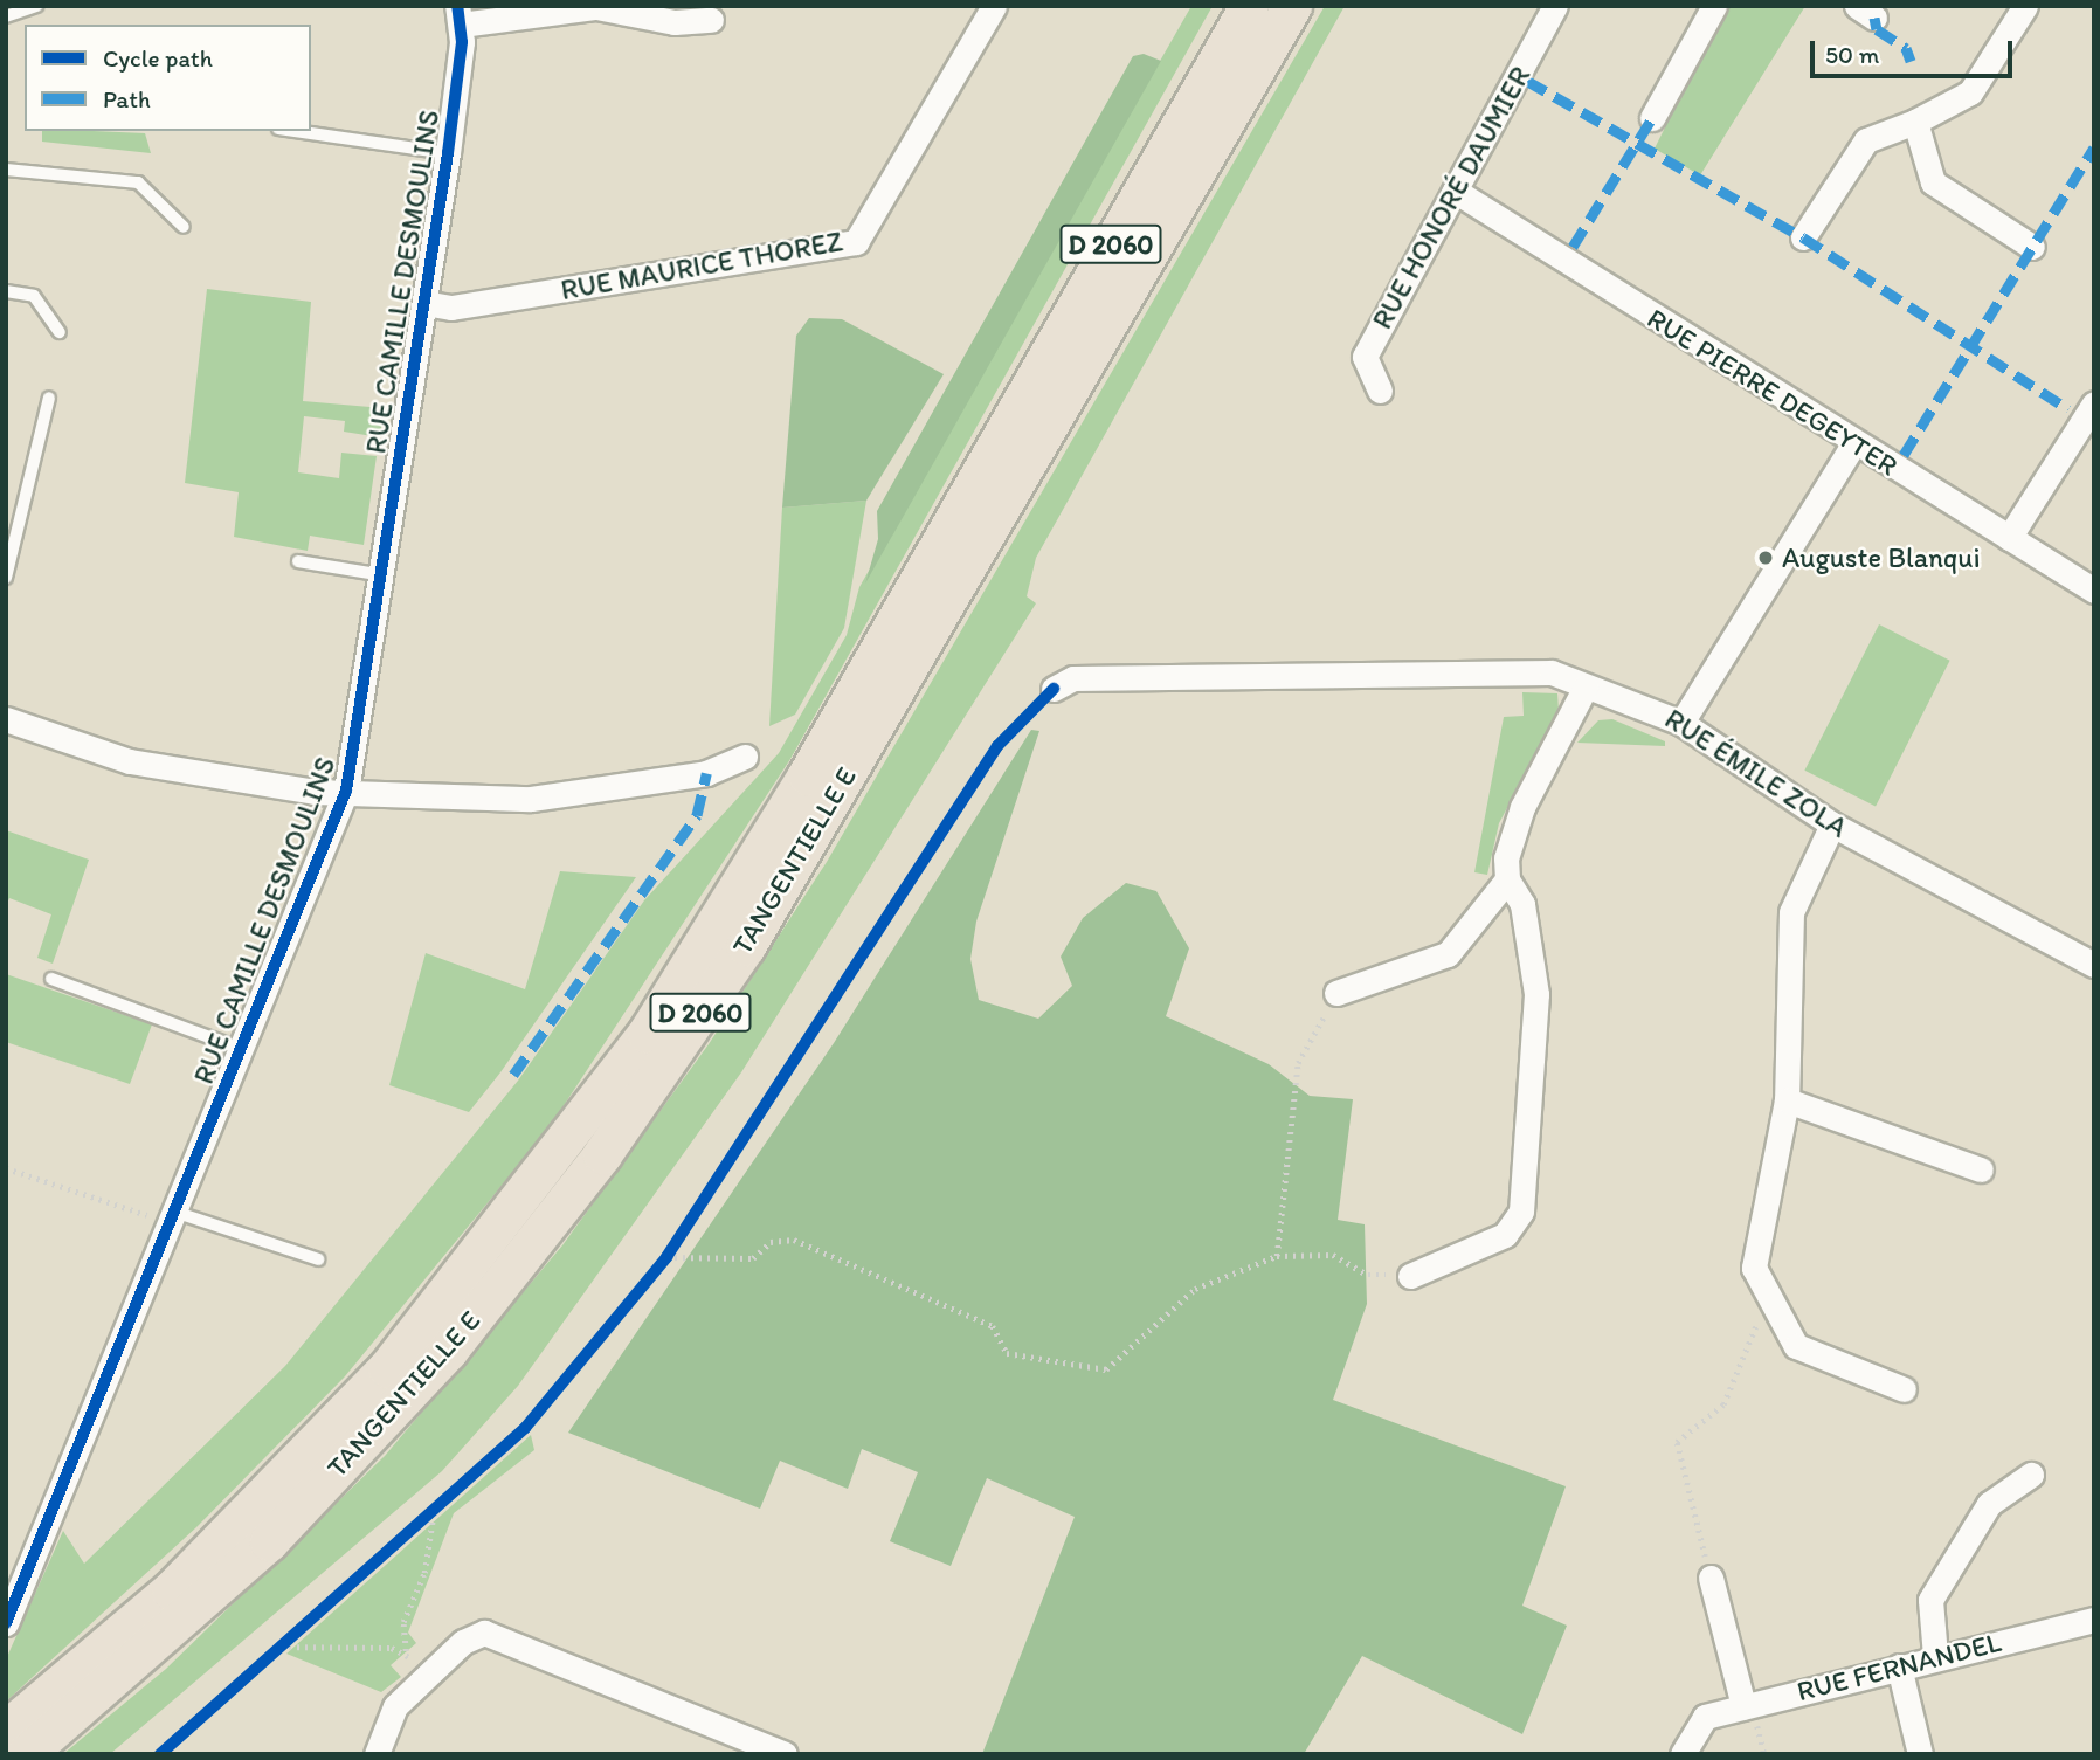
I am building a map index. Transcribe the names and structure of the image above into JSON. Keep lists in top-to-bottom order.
{
  "streets": {
    "main road": ["D 2060", "TANGENTIELLE E"],
    "street": [
      "RUE HONORÉ DAUMIER",
      "RUE MAURICE THOREZ",
      "RUE CAMILLE DESMOULINS",
      "RUE PIERRE DEGEYTER",
      "RUE ÉMILE ZOLA",
      "RUE FERNANDEL"
    ]
  },
  "crossings": [
    ["RUE HONORÉ DAUMIER", "RUE PIERRE DEGEYTER"],
    ["D 2060", "TANGENTIELLE E"],
    ["RUE MAURICE THOREZ", "RUE CAMILLE DESMOULINS"]
  ],
  "places": ["Auguste Blanqui"],
  "legend": ["Cycle path", "Path"],
  "scale_bar": "50 m"
}
